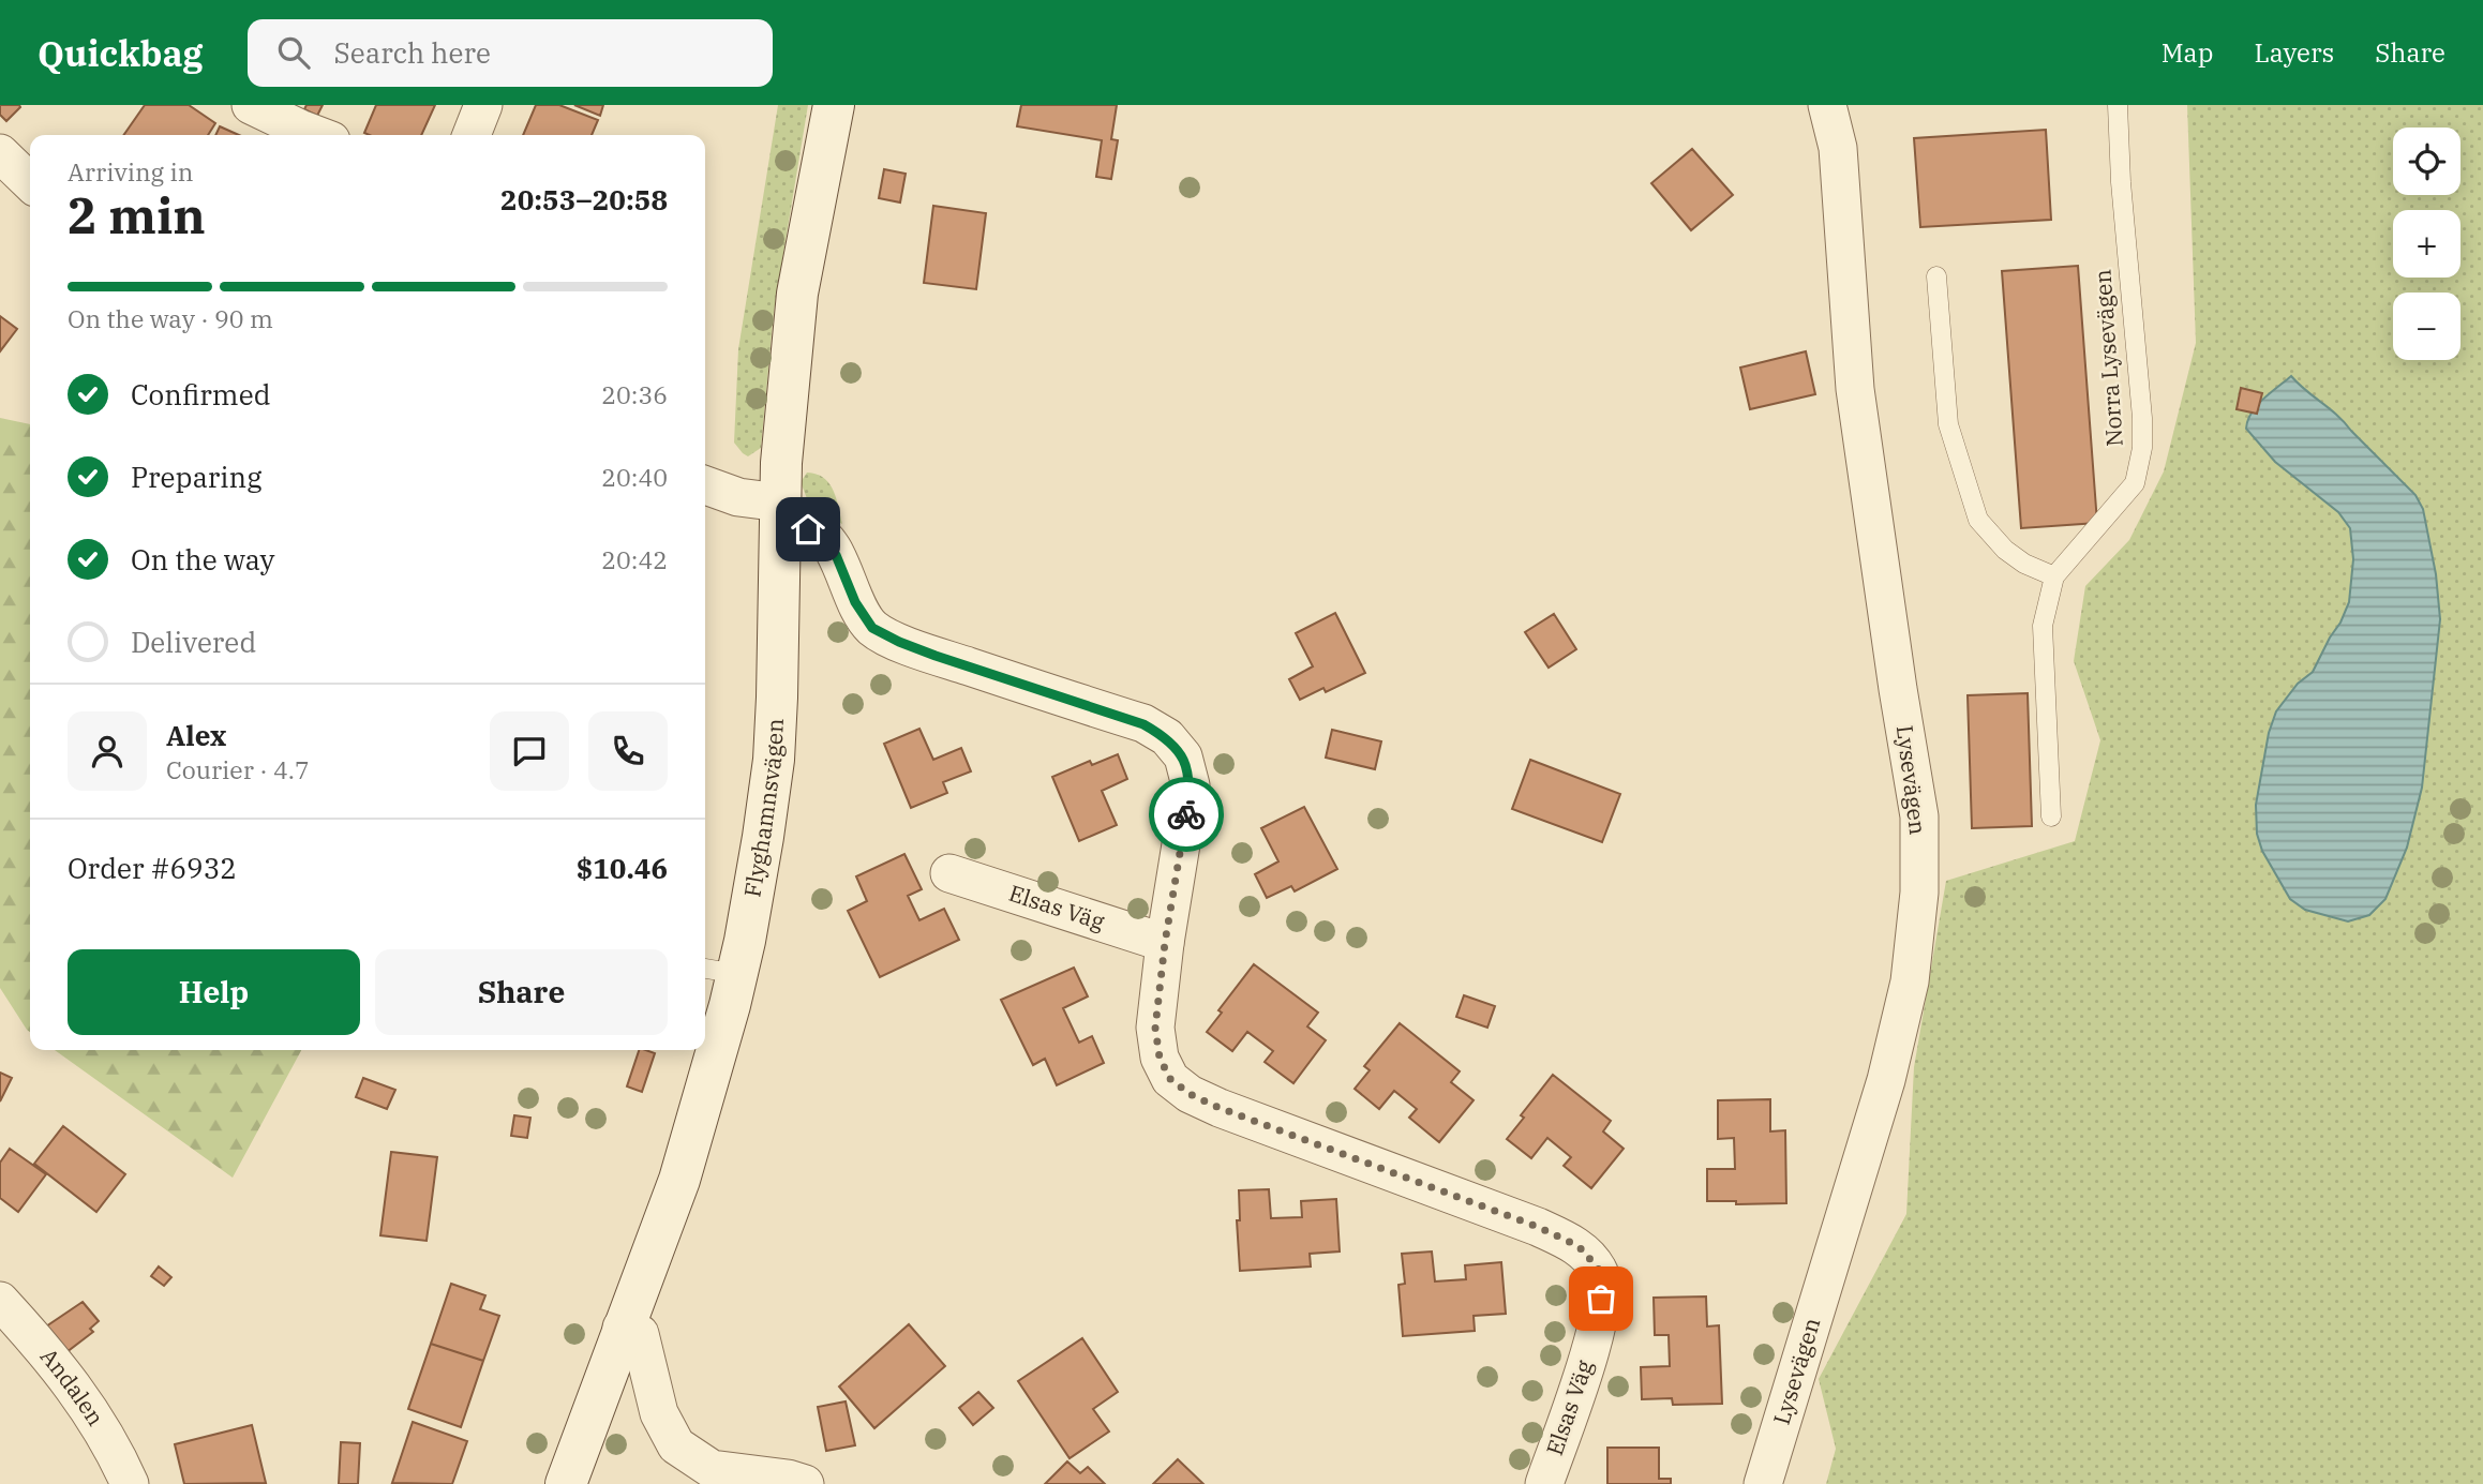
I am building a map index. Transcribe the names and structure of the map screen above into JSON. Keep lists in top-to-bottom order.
{
  "streets": {
    "street": [
      "Lysevägen",
      "Flyghamnsvägen",
      "Elsas Väg",
      "Andalen"
    ],
    "lane": ["Norra Lysevägen"]
  },
  "crossings": [
    ["Flyghamnsvägen", "Elsas Väg"]
  ],
  "page": {
    "header": "Quickbag",
    "search": "Search here",
    "nav": ["Map", "Layers", "Share"],
    "map_buttons": ["+", "−"],
    "heading": ["2 min", "Arriving in", "20:53–20:58"],
    "panel": [
      "Alex",
      "Courier · 4.7",
      "Order #6932",
      "$10.46"
    ],
    "bar": "On the way · 90 m",
    "list": [
      ["Confirmed", "20:36"],
      ["Preparing", "20:40"],
      ["On the way", "20:42"],
      "Delivered"
    ],
    "buttons": ["Help", "Share"]
  }
}
